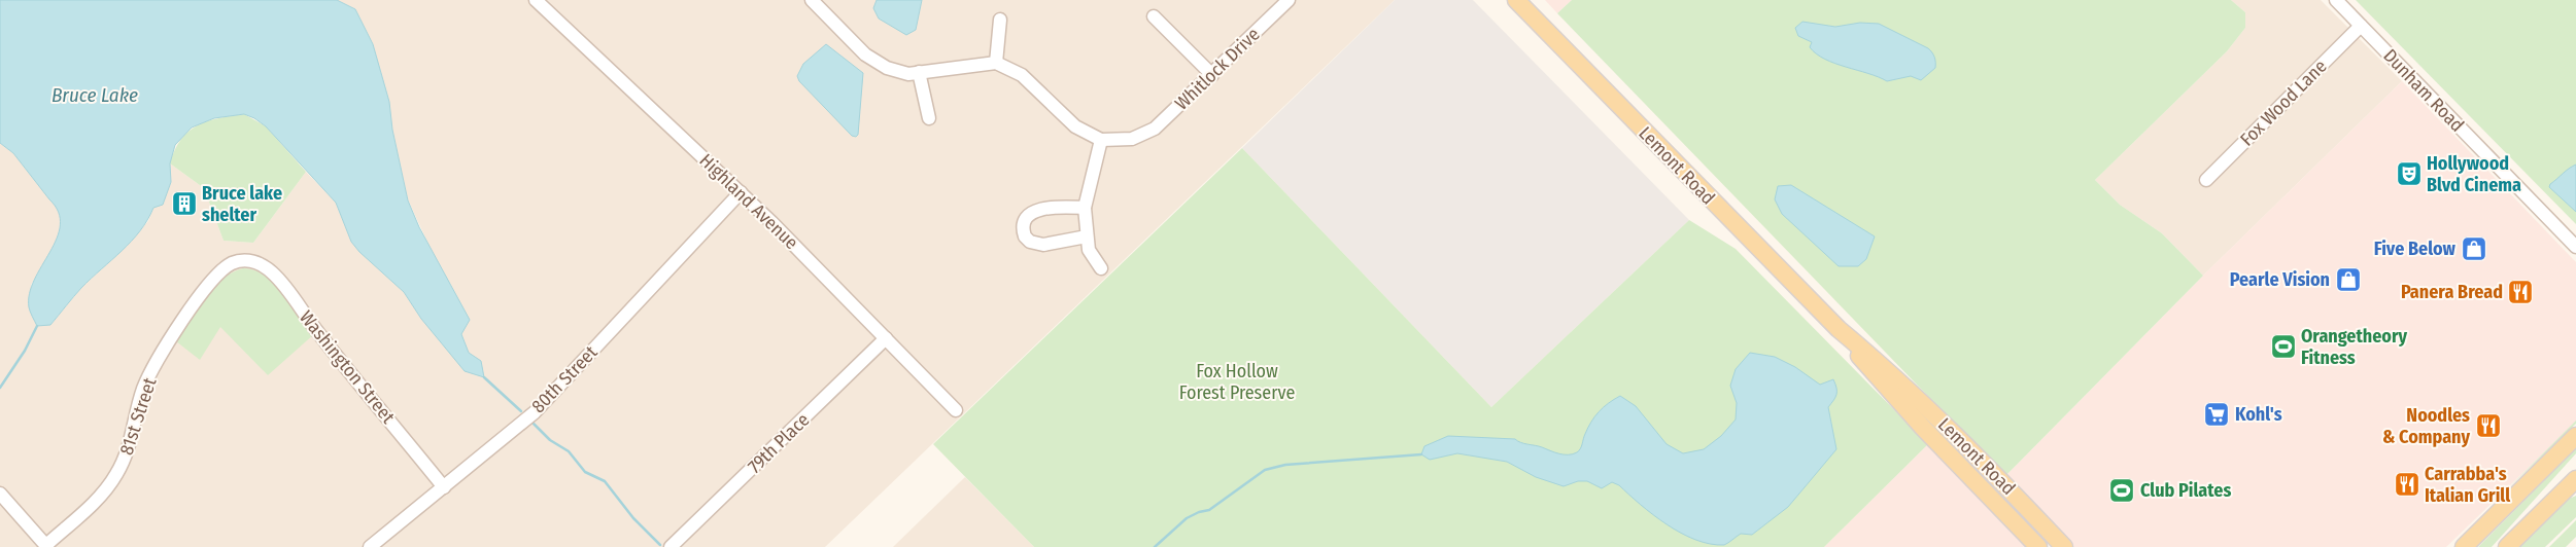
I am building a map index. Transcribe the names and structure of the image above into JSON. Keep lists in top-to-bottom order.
{
  "streets": {
    "main road": ["Lemont Road"],
    "street": [
      "Whitlock Drive",
      "Dunham Road",
      "Fox Wood Lane",
      "Highland Avenue",
      "Washington Street",
      "80th Street",
      "81st Street",
      "79th Place"
    ]
  },
  "crossings": [
    ["Dunham Road", "Fox Wood Lane"],
    ["Highland Avenue", "80th Street"],
    ["Highland Avenue", "79th Place"],
    ["Washington Street", "80th Street"],
    ["Washington Street", "81st Street"]
  ],
  "water": ["Bruce Lake"],
  "parks": ["Fox Hollow Forest Preserve"],
  "places": {
    "theatre": ["Hollywood Blvd Cinema"],
    "building": ["Bruce lake shelter"],
    "shop": ["Five Below", "Pearle Vision"],
    "restaurant": ["Panera Bread", "Noodles & Company", "Carrabba's Italian Grill"],
    "sports": ["Orangetheory Fitness", "Club Pilates"],
    "supermarket": ["Kohl's"]
  }
}
